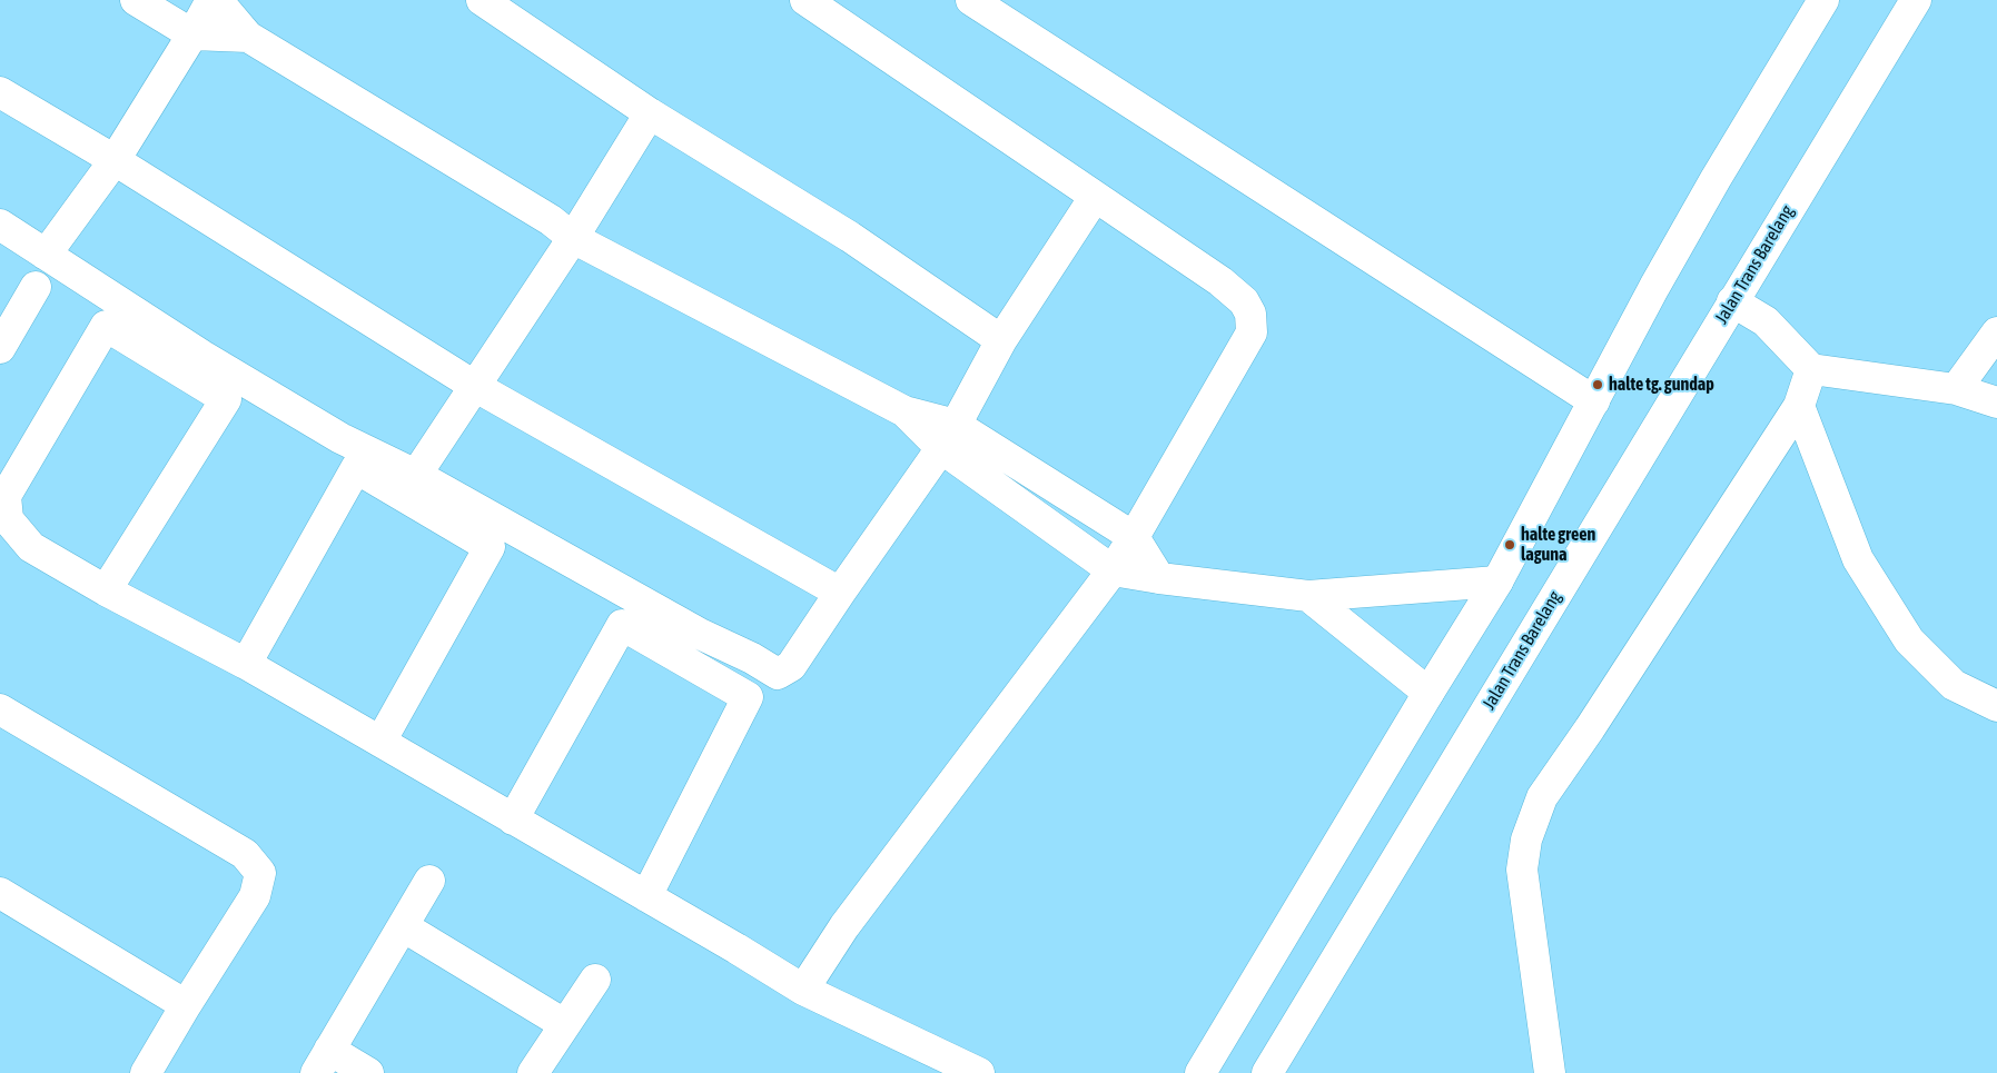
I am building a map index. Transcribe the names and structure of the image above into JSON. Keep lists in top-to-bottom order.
{
  "streets": {
    "main road": ["Jalan Trans Barelang"]
  },
  "places": ["halte tg. gundap", "halte green laguna"]
}
